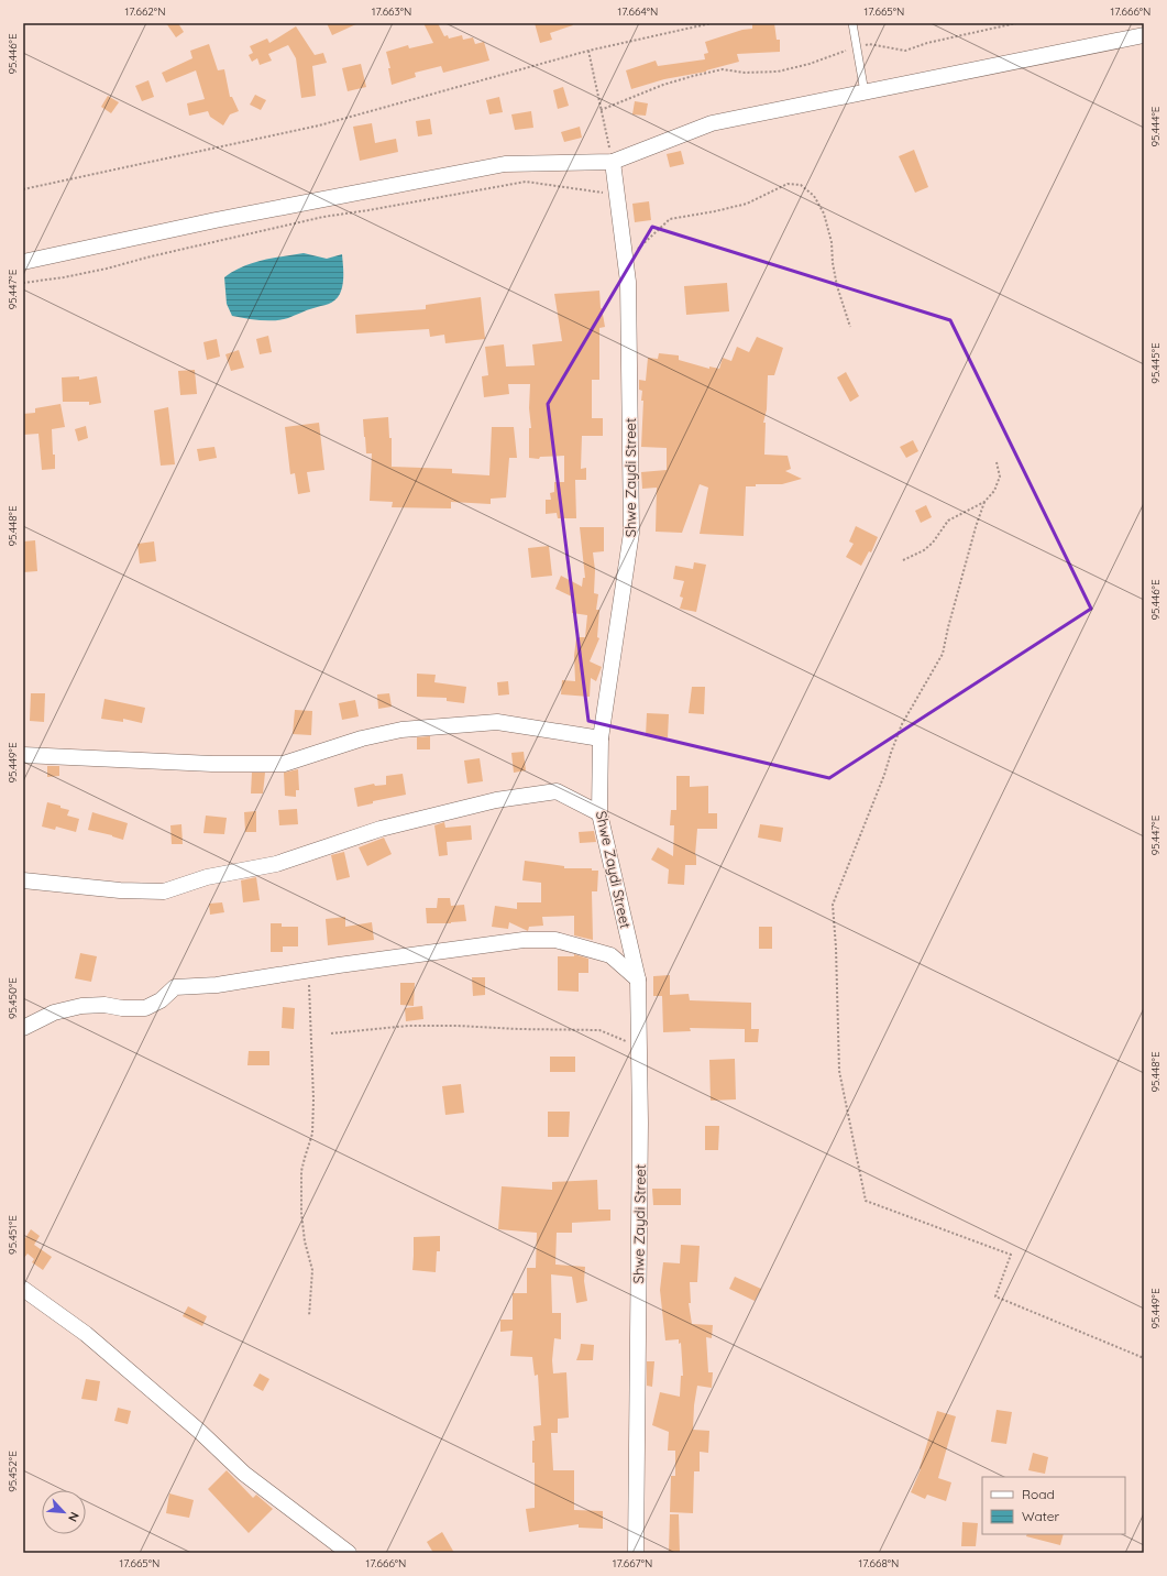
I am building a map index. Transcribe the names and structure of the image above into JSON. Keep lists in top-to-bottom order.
{
  "streets": {
    "street": ["Shwe Zaydi Street"]
  },
  "legend": ["Road", "Water"],
  "north": "bottom right",
  "coordinates": [
    "17.662°N",
    "17.663°N",
    "17.664°N",
    "17.665°N",
    "17.666°N",
    "95.446°E",
    "95.444°E",
    "95.447°E",
    "95.445°E",
    "95.448°E",
    "95.449°E",
    "95.450°E",
    "95.451°E",
    "95.452°E",
    "17.667°N",
    "17.668°N"
  ]
}
